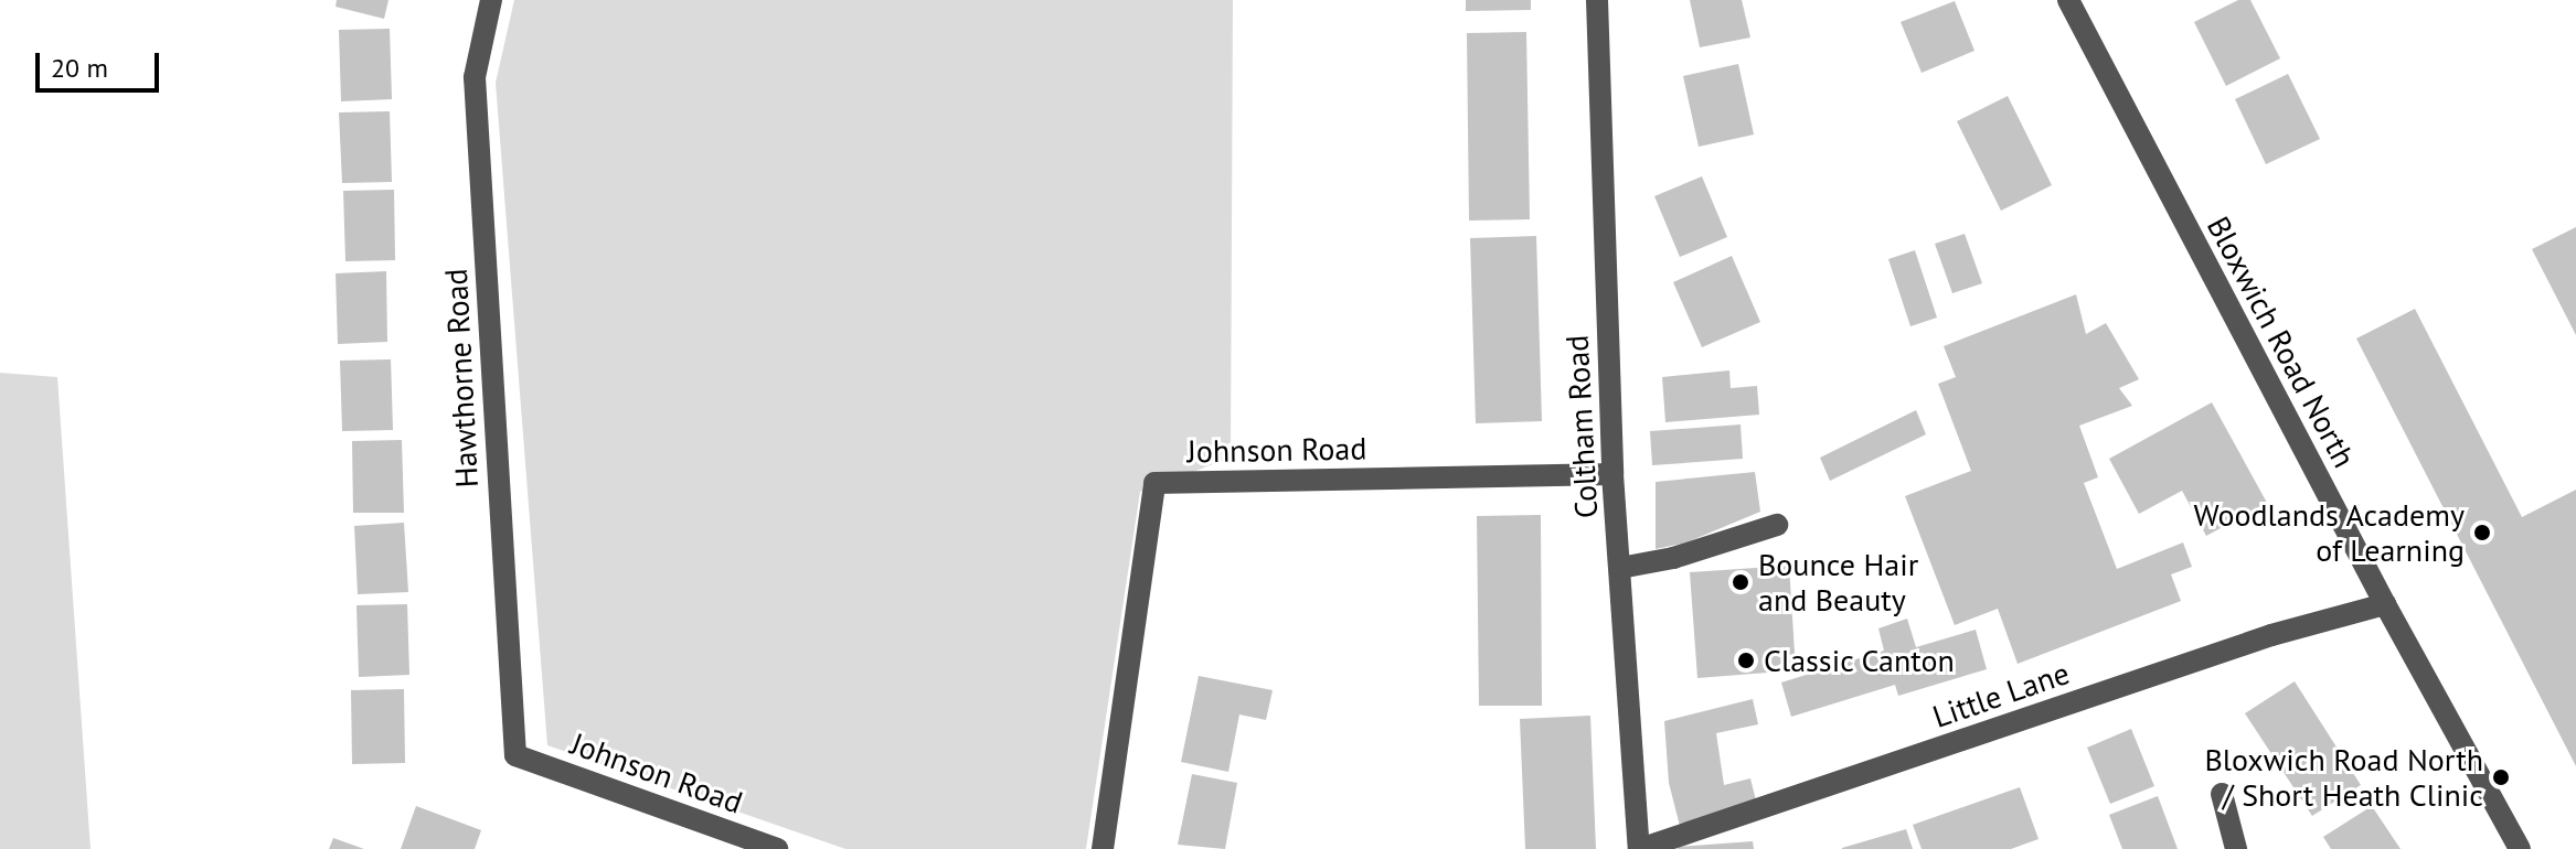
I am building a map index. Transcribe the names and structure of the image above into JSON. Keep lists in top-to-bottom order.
{
  "streets": {
    "street": [
      "Bloxwich Road North",
      "Hawthorne Road",
      "Coltham Road",
      "Johnson Road",
      "Little Lane"
    ]
  },
  "crossings": [
    ["Bloxwich Road North", "Little Lane"],
    ["Hawthorne Road", "Johnson Road"],
    ["Coltham Road", "Johnson Road"],
    ["Coltham Road", "Little Lane"]
  ],
  "places": [
    "Woodlands Academy of Learning",
    "Bounce Hair and Beauty",
    "Classic Canton",
    "Bloxwich Road North / Short Heath Clinic"
  ],
  "scale_bar": "20 m"
}
